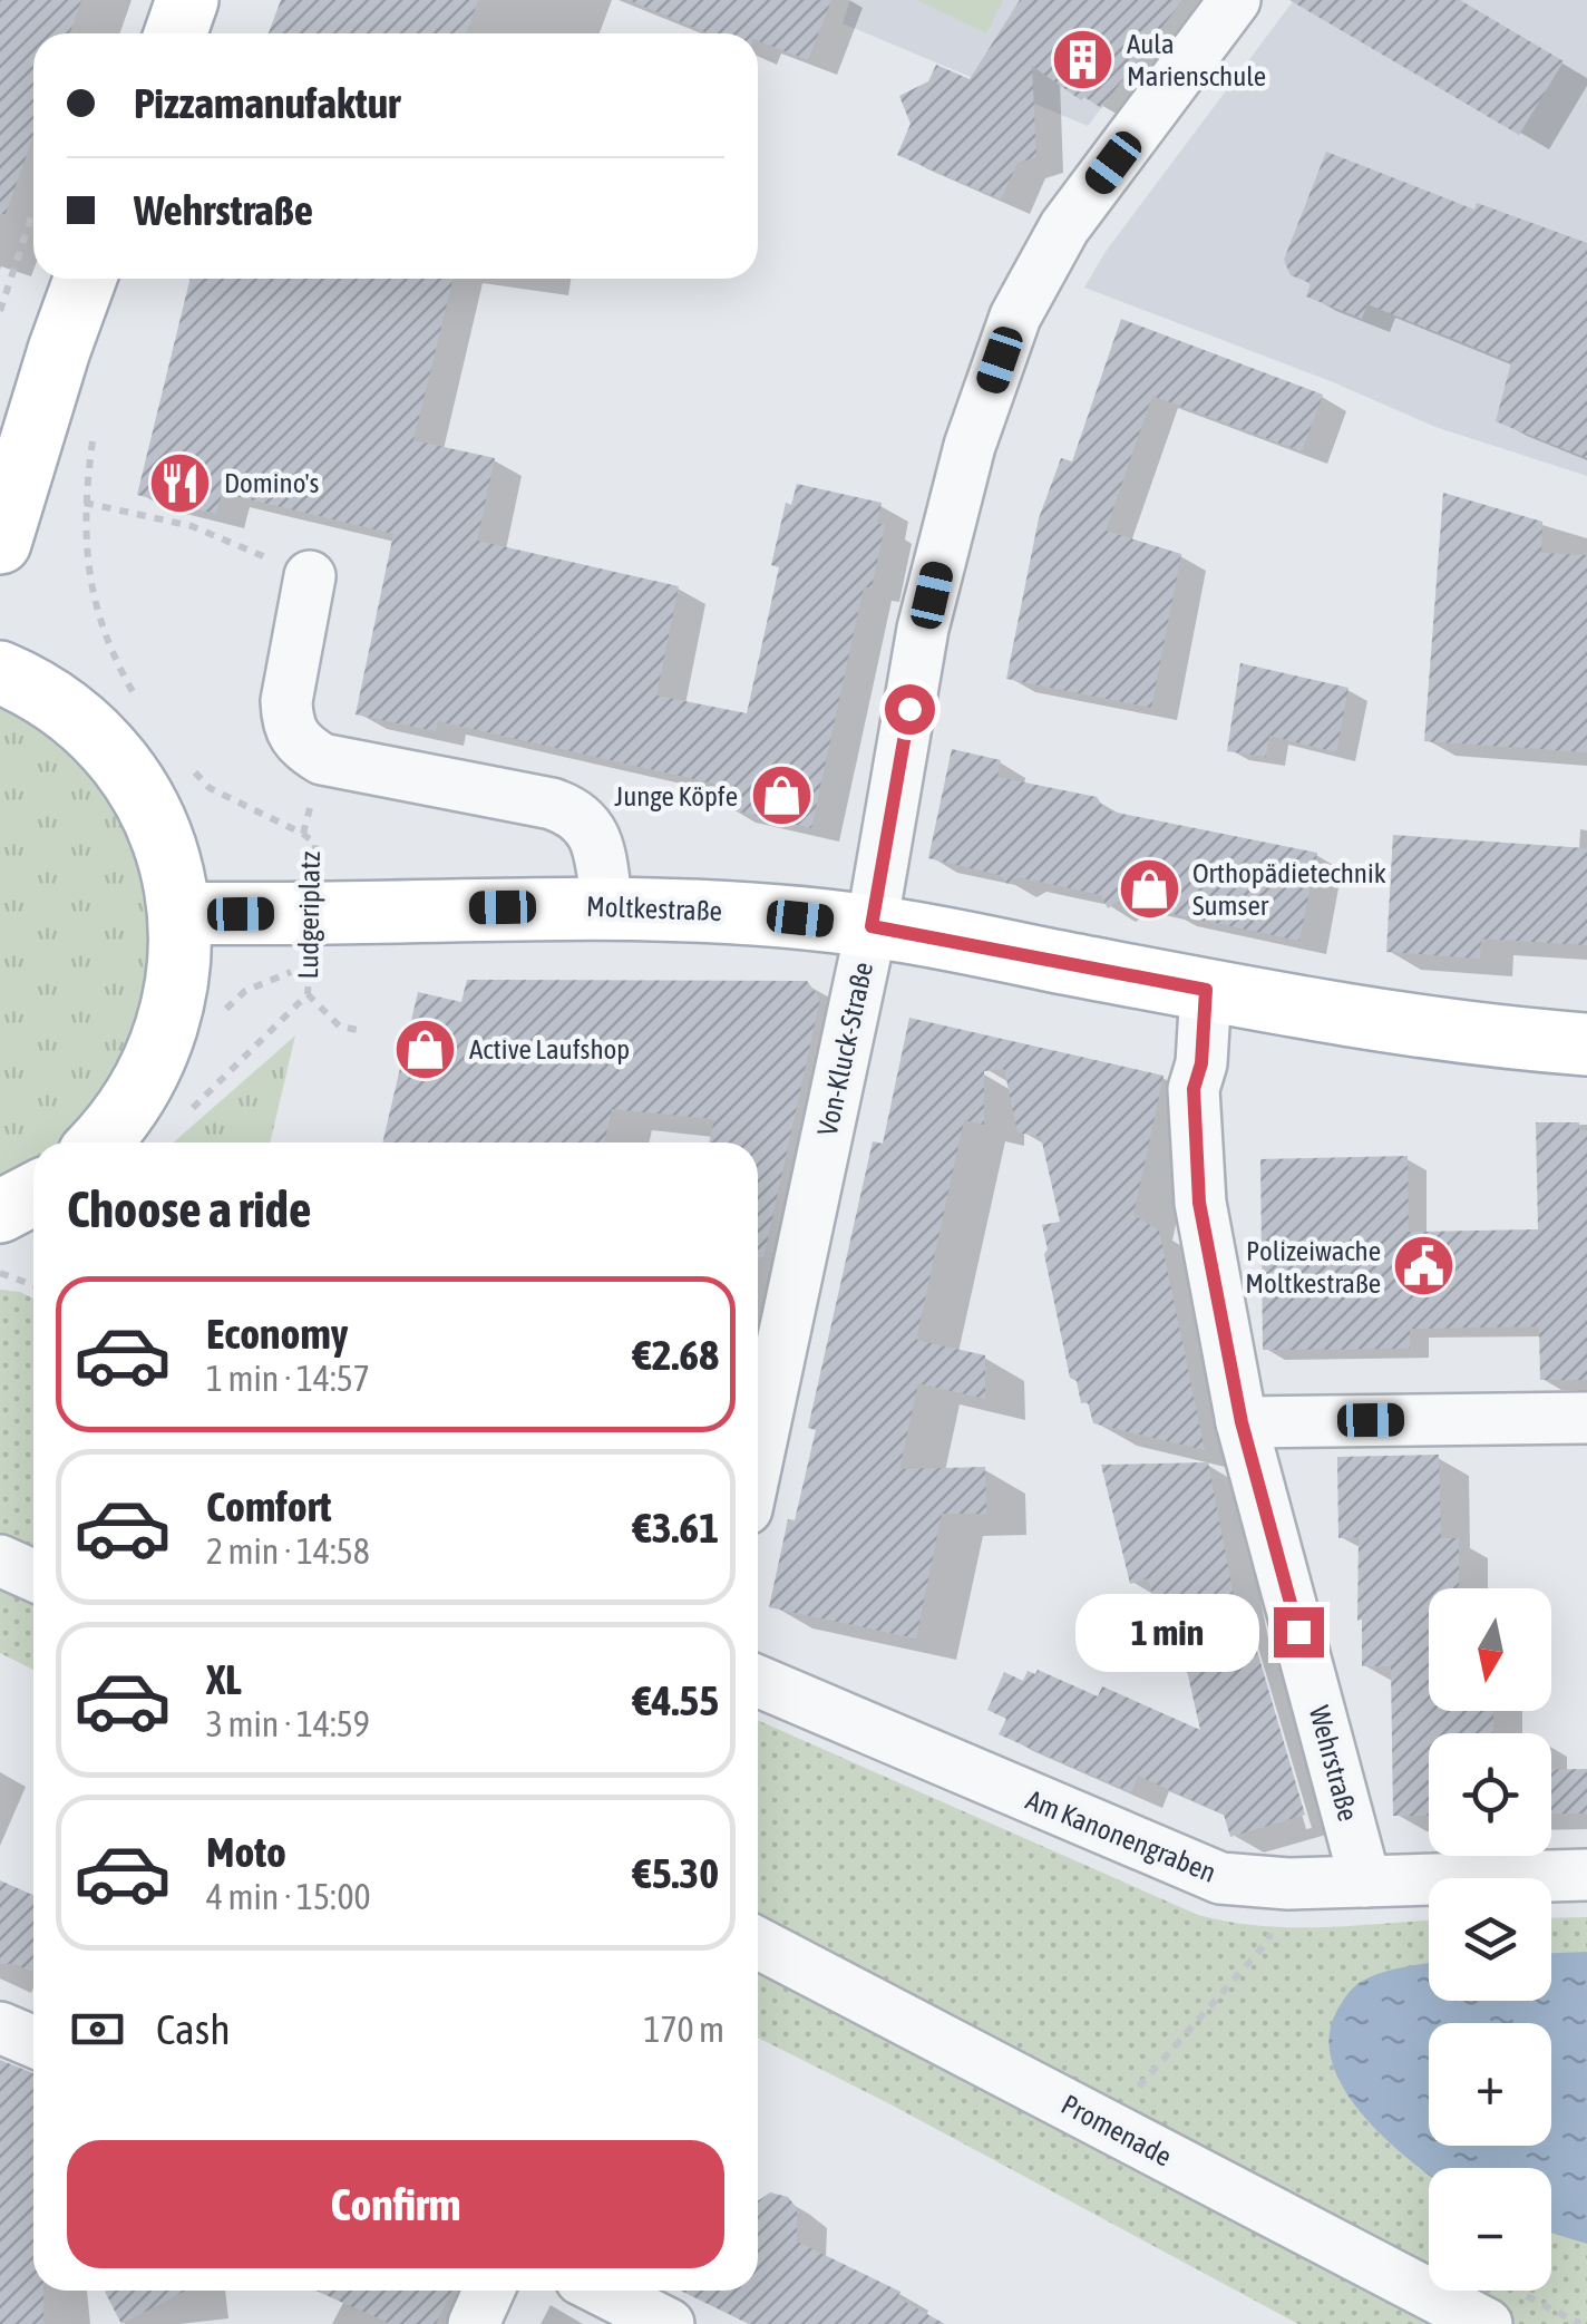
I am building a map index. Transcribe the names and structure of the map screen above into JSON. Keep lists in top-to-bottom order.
{
  "streets": {
    "main road": ["Moltkestraße"],
    "street": [
      "Von-Kluck-Straße",
      "Wehrstraße",
      "Am Kanonengraben",
      "Promenade"
    ],
    "path": ["Ludgeriplatz"]
  },
  "crossings": [
    ["Moltkestraße", "Ludgeriplatz"],
    ["Moltkestraße", "Von-Kluck-Straße"],
    ["Moltkestraße", "Wehrstraße"],
    ["Wehrstraße", "Am Kanonengraben"]
  ],
  "places": {
    "building": ["Aula Marienschule"],
    "restaurant": ["Domino's"],
    "shop": ["Junge Köpfe", "Orthopädietechnik Sumser", "Active Laufshop"],
    "public building": ["Polizeiwache Moltkestraße"]
  },
  "north": "bottom",
  "page": {
    "banner": ["Pizzamanufaktur", "Wehrstraße"],
    "heading": "Choose a ride",
    "list": [
      {
        "name": "Economy",
        "note": "1 min · 14:57",
        "value": "€2.68"
      },
      {
        "name": "Comfort",
        "note": "2 min · 14:58",
        "value": "€3.61"
      },
      {
        "name": "XL",
        "note": "3 min · 14:59",
        "value": "€4.55"
      },
      {
        "name": "Moto",
        "note": "4 min · 15:00",
        "value": "€5.30"
      }
    ],
    "map_buttons": ["+", "−"],
    "bubble": "1 min",
    "pay": ["Cash", "170 m"],
    "buttons": "Confirm"
  }
}
